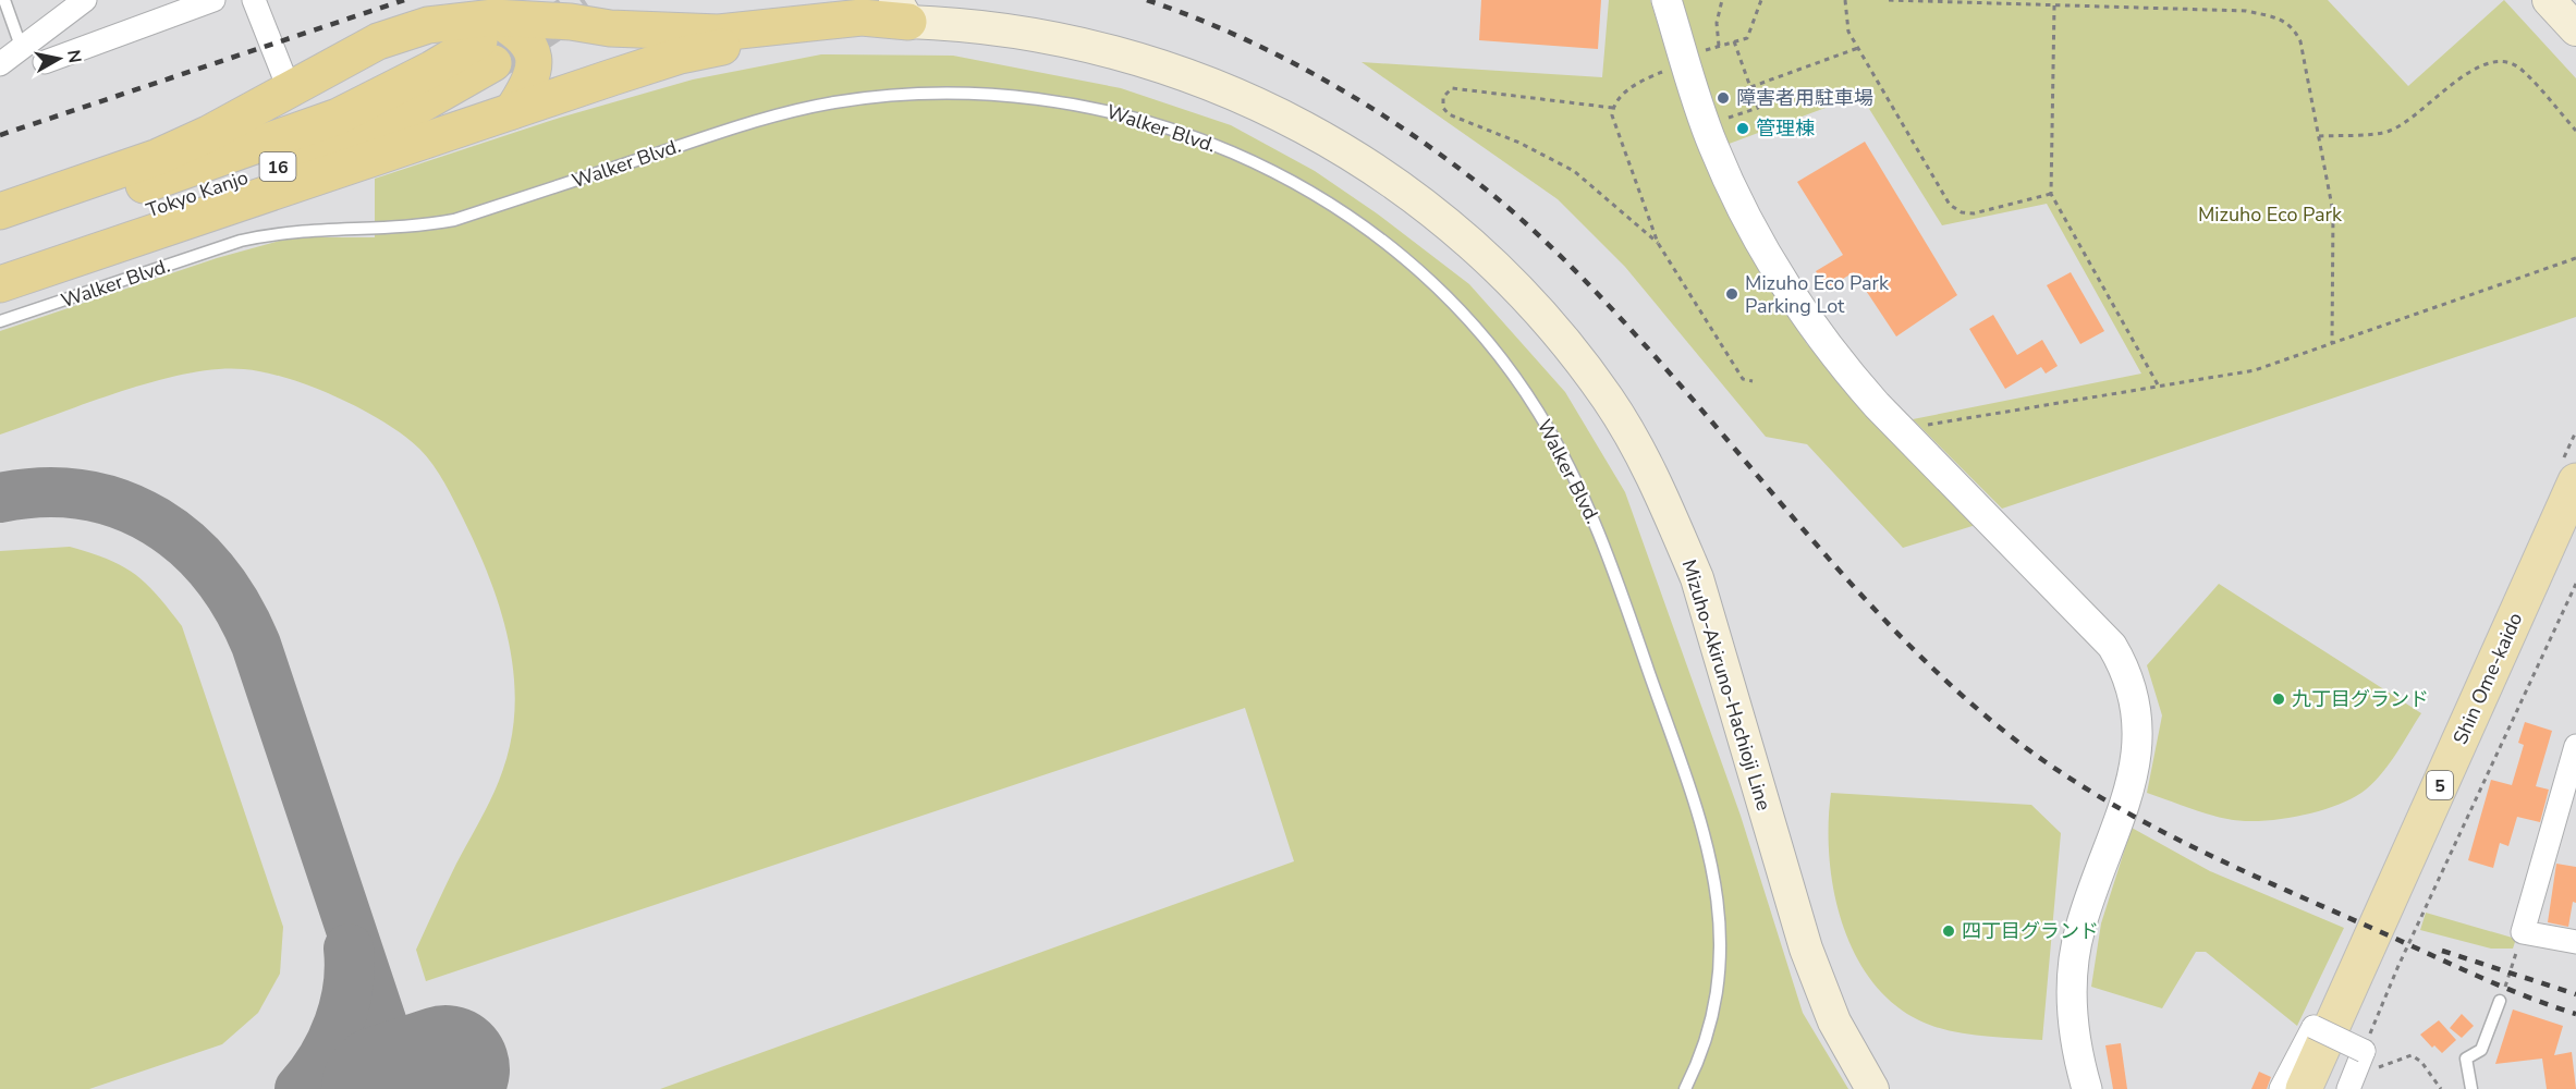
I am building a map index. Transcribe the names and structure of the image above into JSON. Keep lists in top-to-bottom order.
{
  "streets": {
    "highway": ["16", "Tokyo Kanjo"],
    "main road": ["Shin Ome-kaido", "Mizuho-Akiruno-Hachioji Line", "5"],
    "lane": ["Walker Blvd."]
  },
  "parks": ["Mizuho Eco Park"],
  "places": [
    "障害者用駐車場",
    "管理棟",
    "Mizuho Eco Park Parking Lot",
    "九丁目グランド",
    "四丁目グランド"
  ],
  "north": "right"
}
